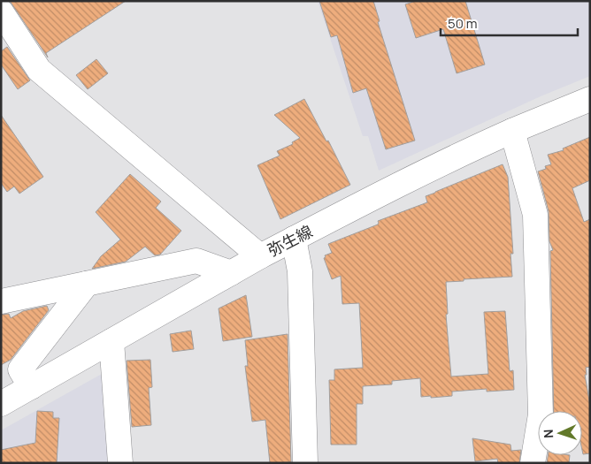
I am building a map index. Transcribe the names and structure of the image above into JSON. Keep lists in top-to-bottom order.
{
  "streets": {
    "street": ["弥生線"]
  },
  "scale_bar": "50 m",
  "north": "left"
}
